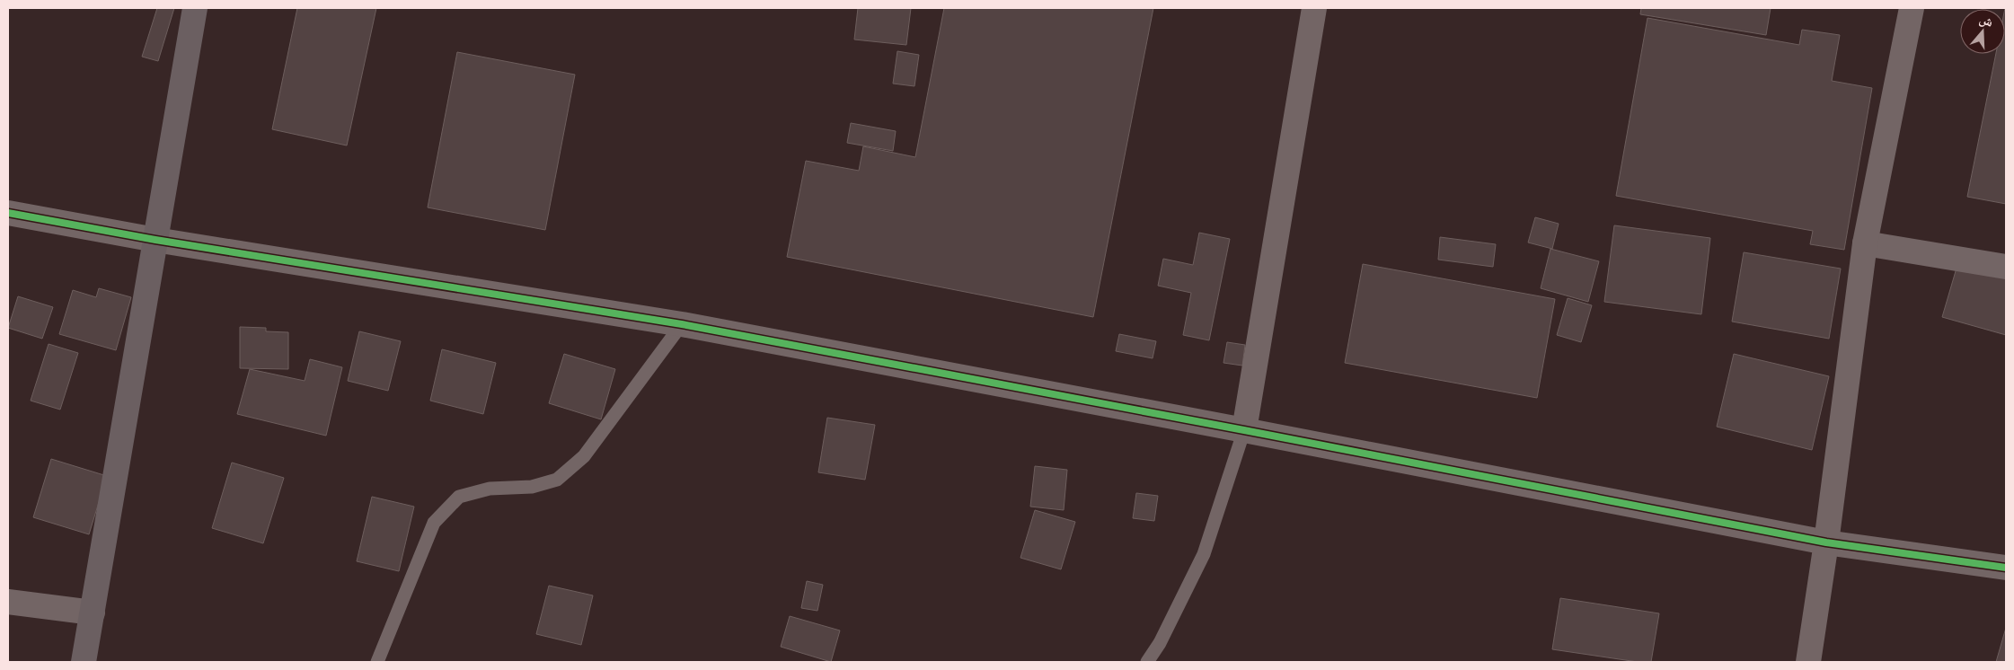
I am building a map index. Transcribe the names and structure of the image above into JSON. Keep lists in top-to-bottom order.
{
  "north": "top"
}
